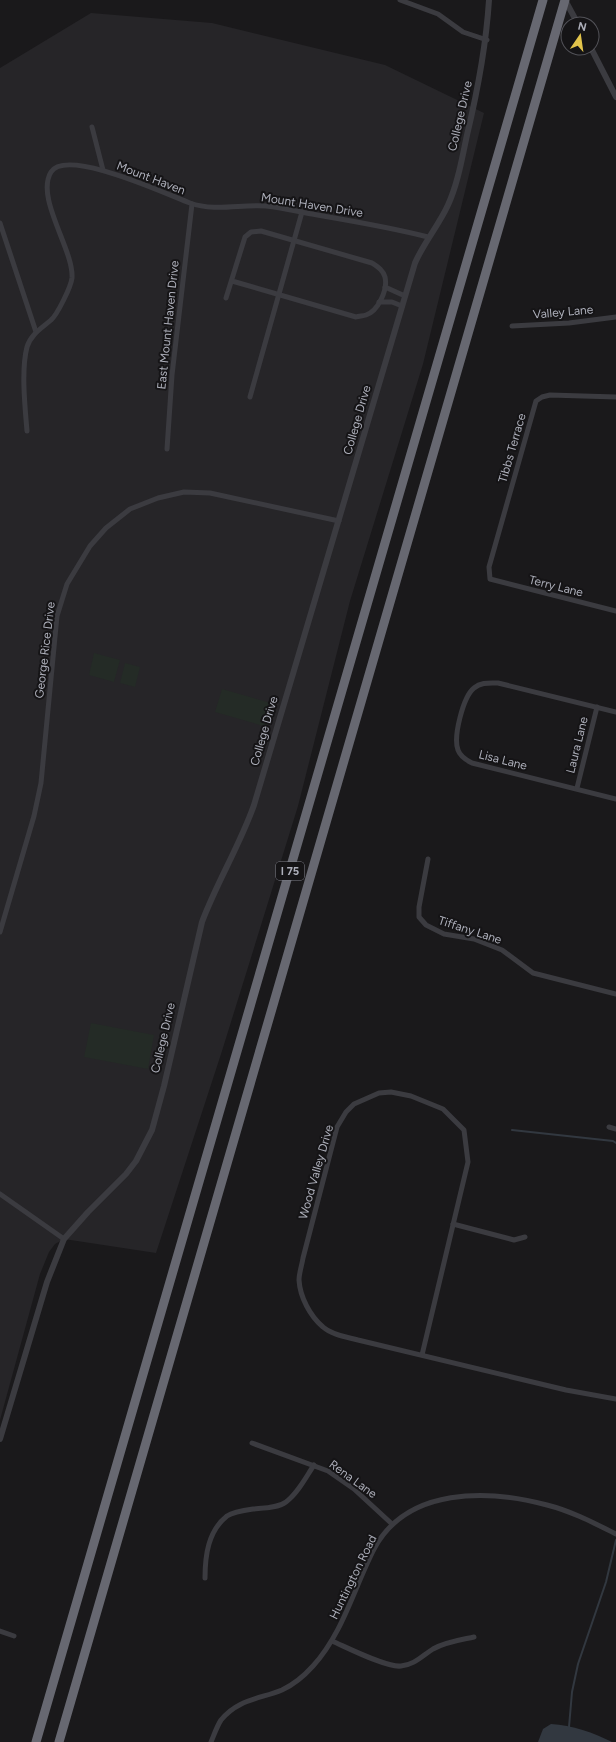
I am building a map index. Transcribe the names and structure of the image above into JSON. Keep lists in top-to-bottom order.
{
  "streets": {
    "highway": ["I 75"],
    "street": [
      "College Drive",
      "Mount Haven",
      "Mount Haven Drive",
      "Valley Lane",
      "East Mount Haven Drive",
      "Tibbs Terrace",
      "Terry Lane",
      "George Rice Drive",
      "Laura Lane",
      "Lisa Lane",
      "Tiffany Lane",
      "Wood Valley Drive",
      "Rena Lane",
      "Huntington Road"
    ]
  },
  "crossings": [
    ["College Drive", "Mount Haven Drive"],
    ["College Drive", "George Rice Drive"],
    ["Mount Haven", "Mount Haven Drive"],
    ["Mount Haven", "East Mount Haven Drive"],
    ["Mount Haven Drive", "East Mount Haven Drive"],
    ["Tibbs Terrace", "Terry Lane"],
    ["Laura Lane", "Lisa Lane"],
    ["Rena Lane", "Huntington Road"]
  ],
  "north": "top"
}
